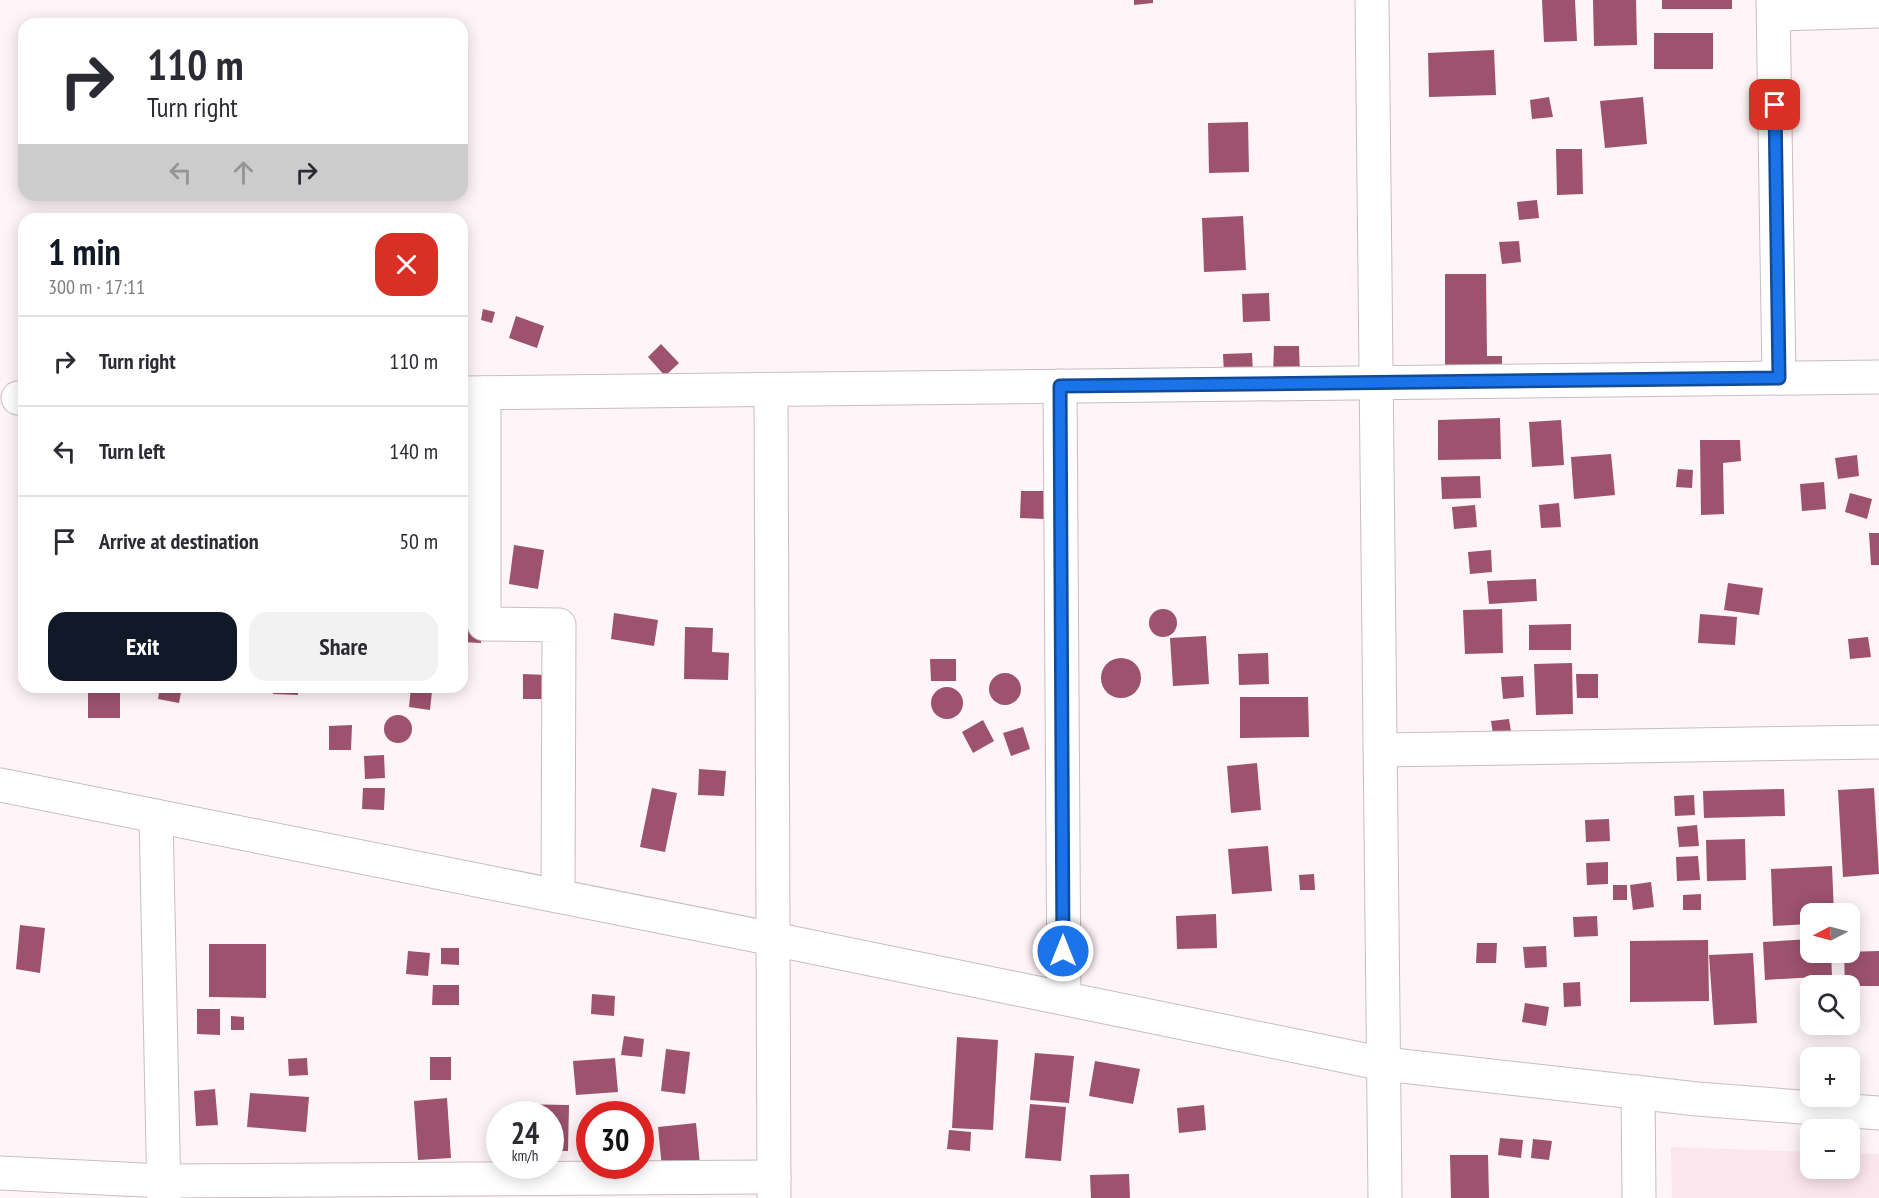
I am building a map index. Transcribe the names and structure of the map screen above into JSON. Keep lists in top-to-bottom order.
{
  "north": "left",
  "page": {
    "turn": ["110 m", "Turn right"],
    "heading": ["1 min", "300 m · 17:11"],
    "list": [
      {
        "name": "Turn right",
        "value": "110 m"
      },
      {
        "name": "Turn left",
        "value": "140 m"
      },
      {
        "name": "Arrive at destination",
        "value": "50 m"
      }
    ],
    "buttons": ["Exit", "Share"],
    "map_buttons": ["+", "−"],
    "speed": "24 km/h",
    "limit": "30"
  }
}
